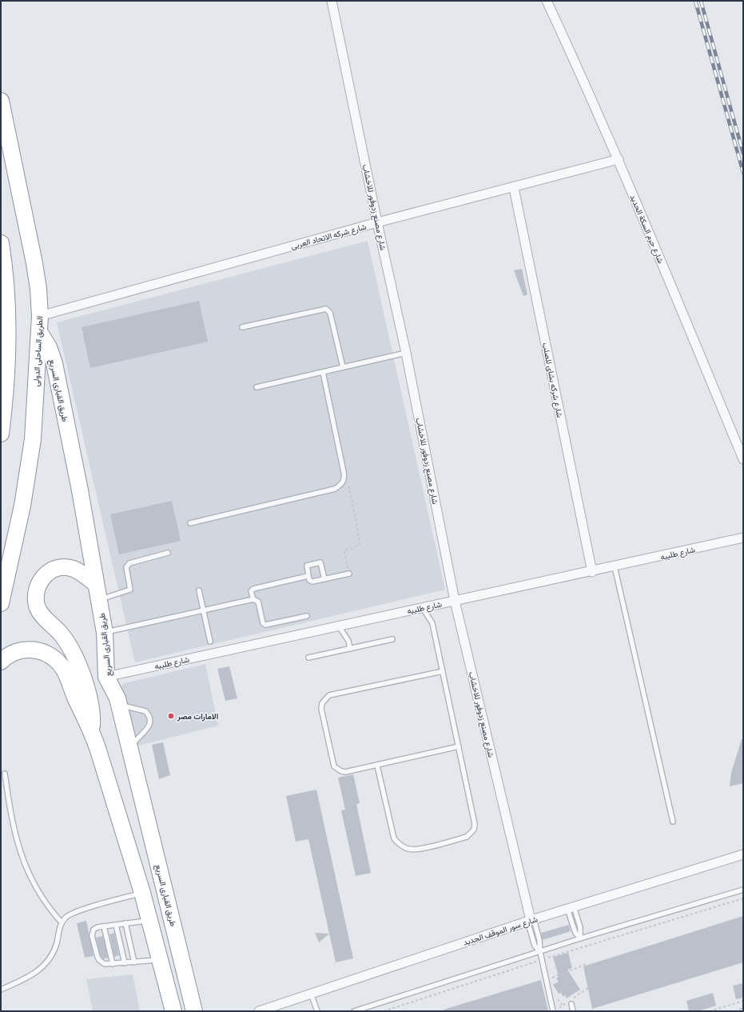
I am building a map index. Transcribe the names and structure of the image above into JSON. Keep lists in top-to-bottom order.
{
  "streets": {
    "highway": ["الطريق الساحلى الدولى", "طريق القبارى السريع"],
    "street": [
      "شارع مصنع زدوفور للاخشاب",
      "شارع حرم السكة الحديد",
      "شارع شركه الاتحاد العربى",
      "شارع شركه بشاى للصلب",
      "شارع طليبه",
      "شارع سور الموقف الجديد"
    ]
  },
  "crossings": [
    ["شارع مصنع زدوفور للاخشاب", "شارع شركه الاتحاد العربى"],
    ["شارع مصنع زدوفور للاخشاب", "شارع طليبه"],
    ["شارع مصنع زدوفور للاخشاب", "شارع سور الموقف الجديد"],
    ["شارع حرم السكة الحديد", "شارع شركه الاتحاد العربى"],
    ["شارع شركه الاتحاد العربى", "الطريق الساحلى الدولى"],
    ["شارع شركه الاتحاد العربى", "شارع شركه بشاى للصلب"],
    ["الطريق الساحلى الدولى", "طريق القبارى السريع"],
    ["شارع شركه بشاى للصلب", "شارع طليبه"],
    ["طريق القبارى السريع", "شارع طليبه"]
  ],
  "places": ["الامارات مصر"]
}
